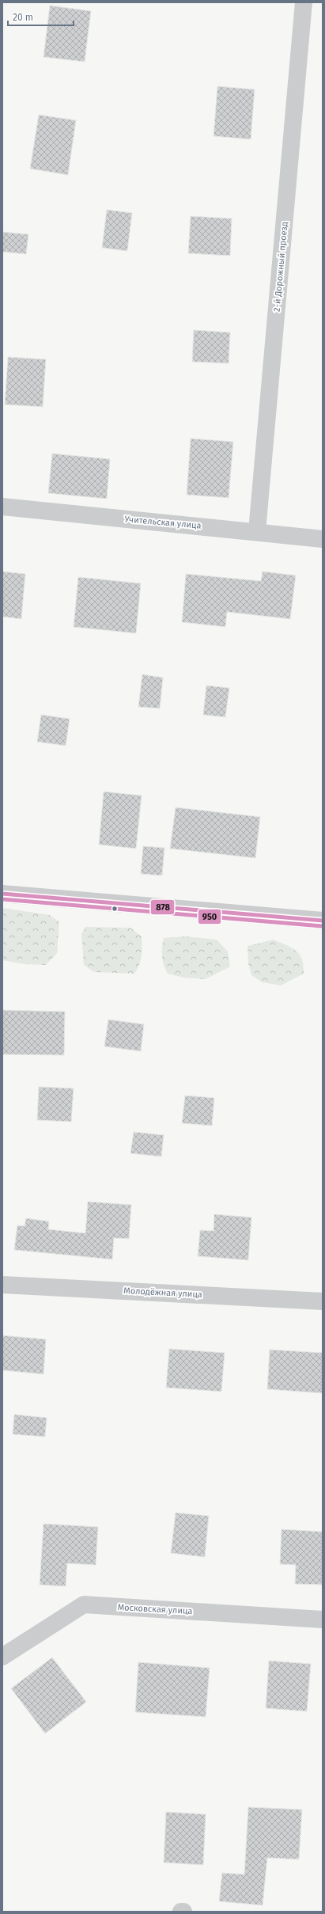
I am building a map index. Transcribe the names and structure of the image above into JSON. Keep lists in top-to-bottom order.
{
  "streets": {
    "street": [
      "2-й Дорожный проезд",
      "Учительская улица",
      "Молодёжная улица",
      "Московская улица"
    ]
  },
  "crossings": [
    ["2-й Дорожный проезд", "Учительская улица"]
  ],
  "lines": ["transit line 878", "transit line 950"],
  "scale_bar": "20 m"
}
